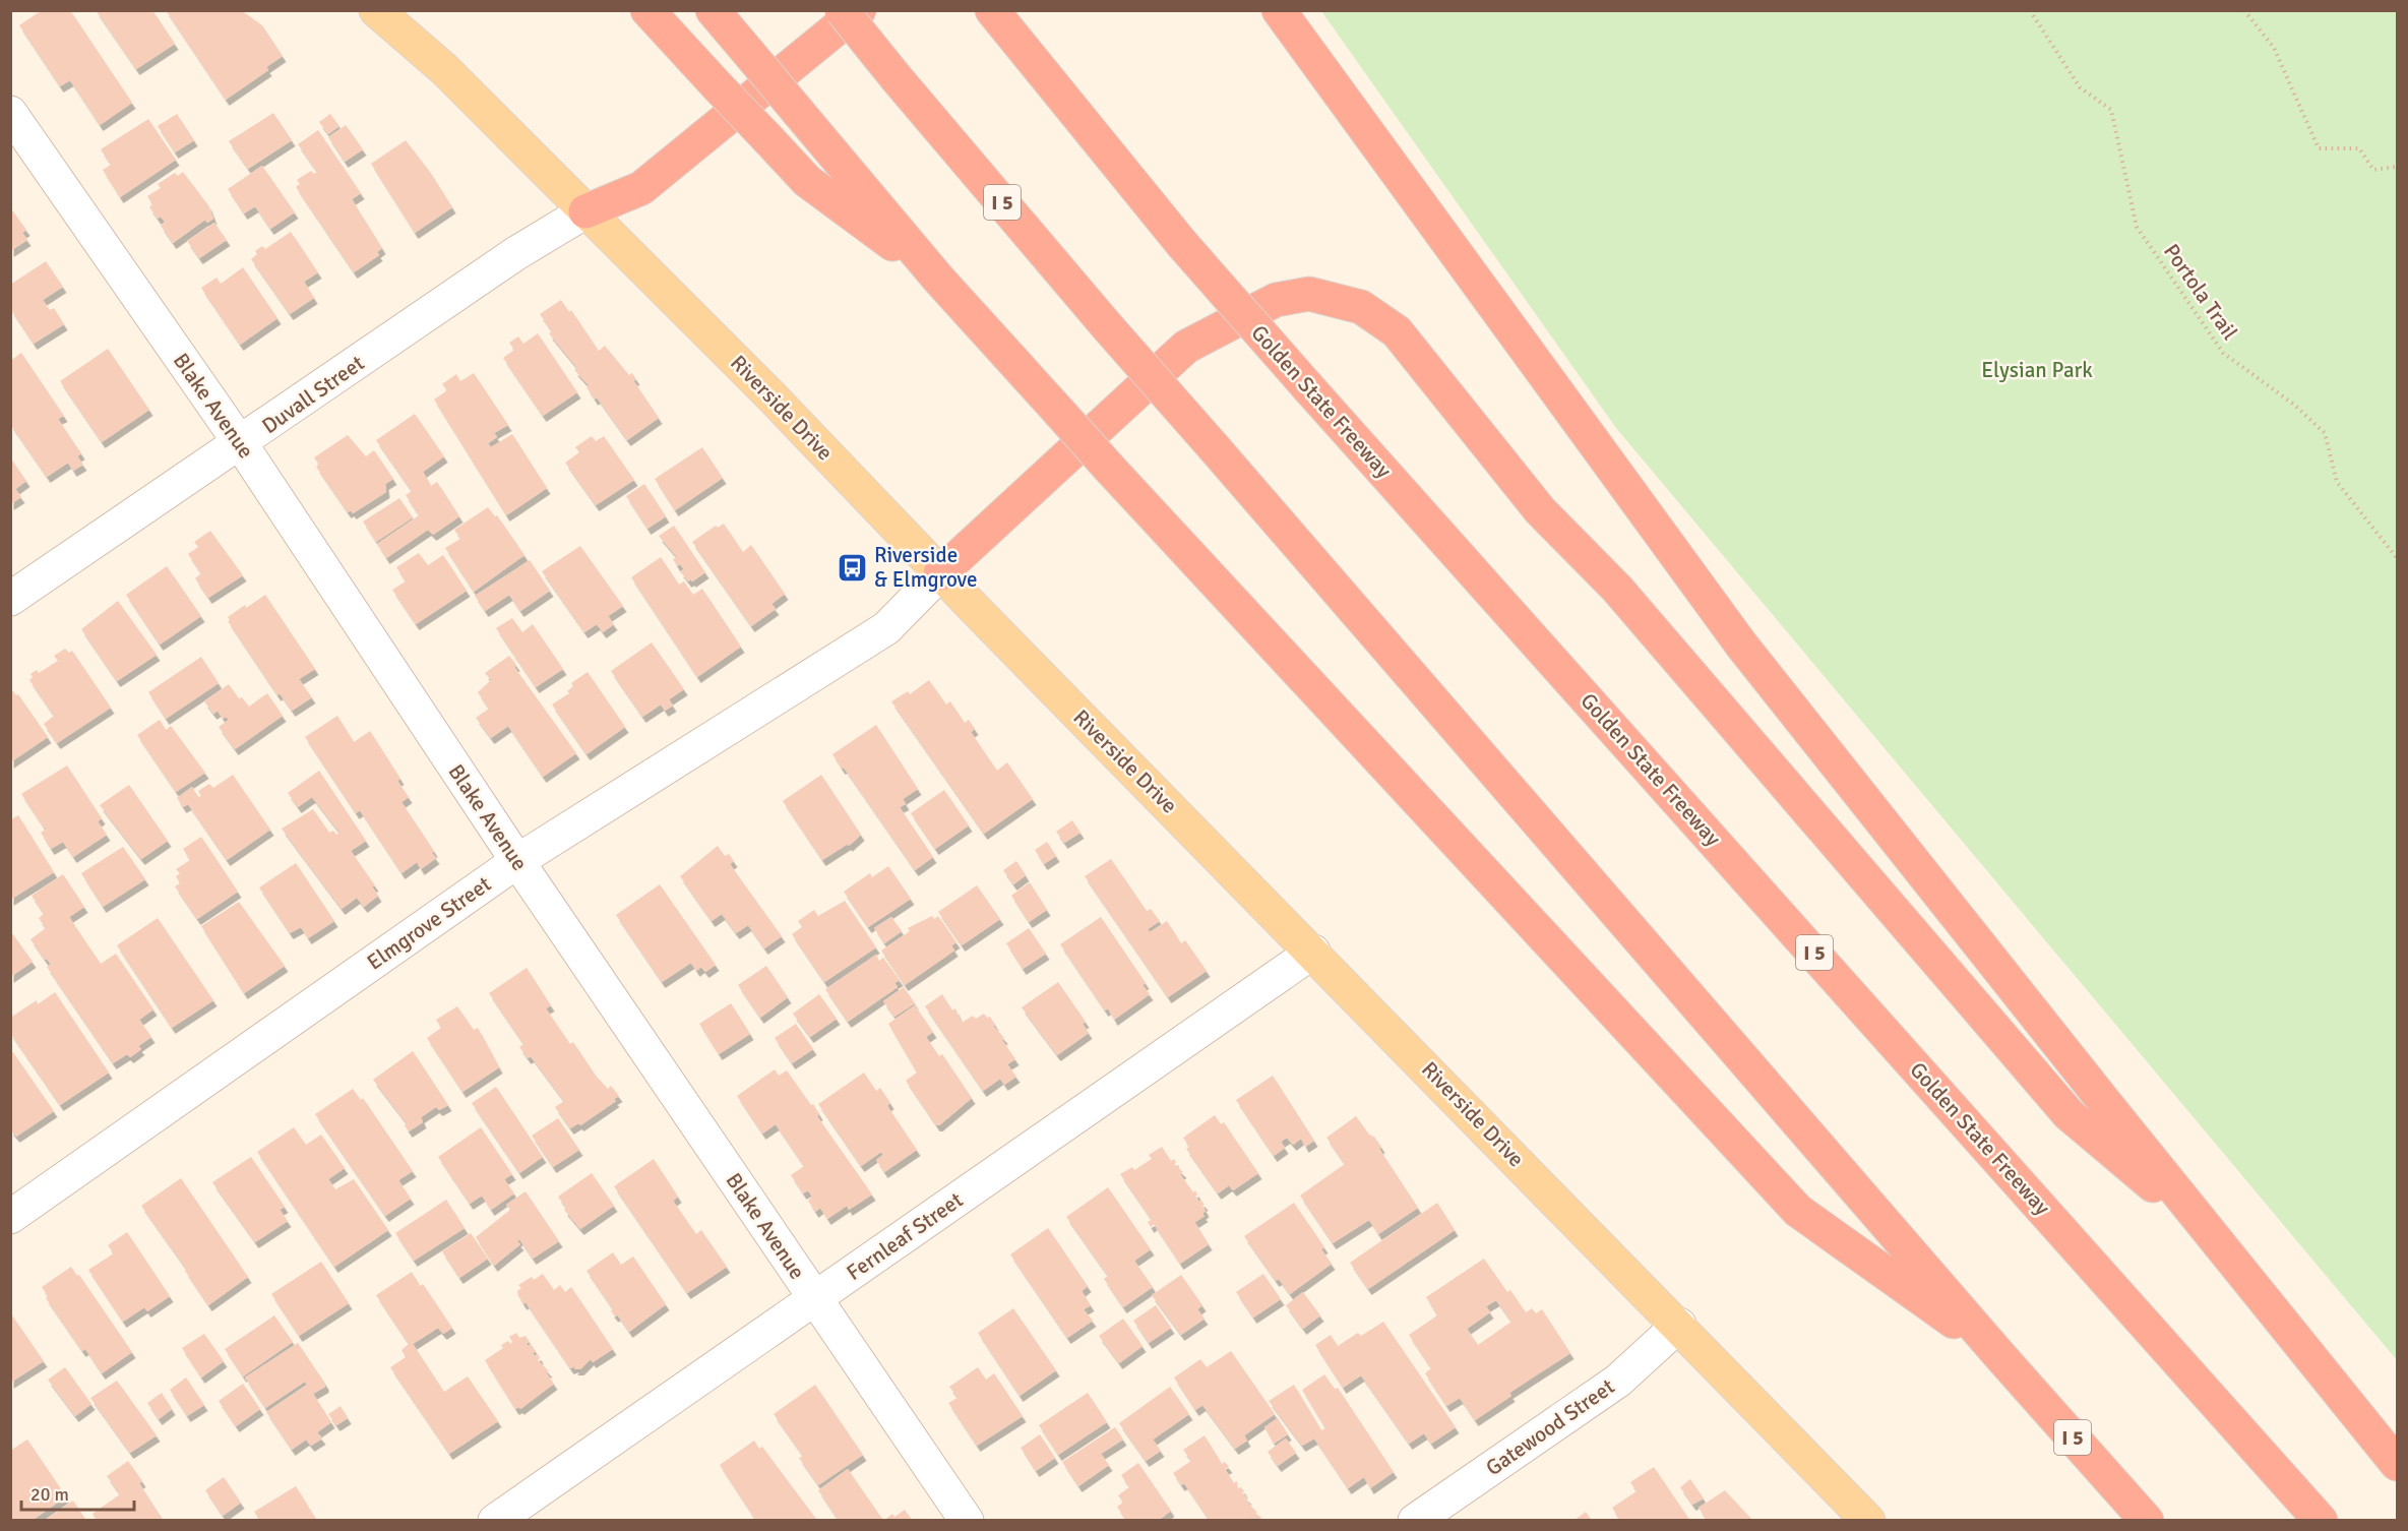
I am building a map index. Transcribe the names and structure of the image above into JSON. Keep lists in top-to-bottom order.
{
  "streets": {
    "highway": ["I 5", "Golden State Freeway"],
    "main road": ["Riverside Drive"],
    "street": [
      "Duvall Street",
      "Blake Avenue",
      "Elmgrove Street",
      "Fernleaf Street",
      "Gatewood Street"
    ],
    "path": ["Portola Trail"]
  },
  "crossings": [
    ["Duvall Street", "Blake Avenue"],
    ["Duvall Street", "Riverside Drive"],
    ["Blake Avenue", "Elmgrove Street"],
    ["Blake Avenue", "Fernleaf Street"],
    ["Riverside Drive", "Elmgrove Street"],
    ["Riverside Drive", "Fernleaf Street"],
    ["Riverside Drive", "Gatewood Street"]
  ],
  "parks": ["Elysian Park"],
  "places": {
    "bus stop": ["Riverside & Elmgrove"]
  },
  "scale_bar": "20 m"
}
